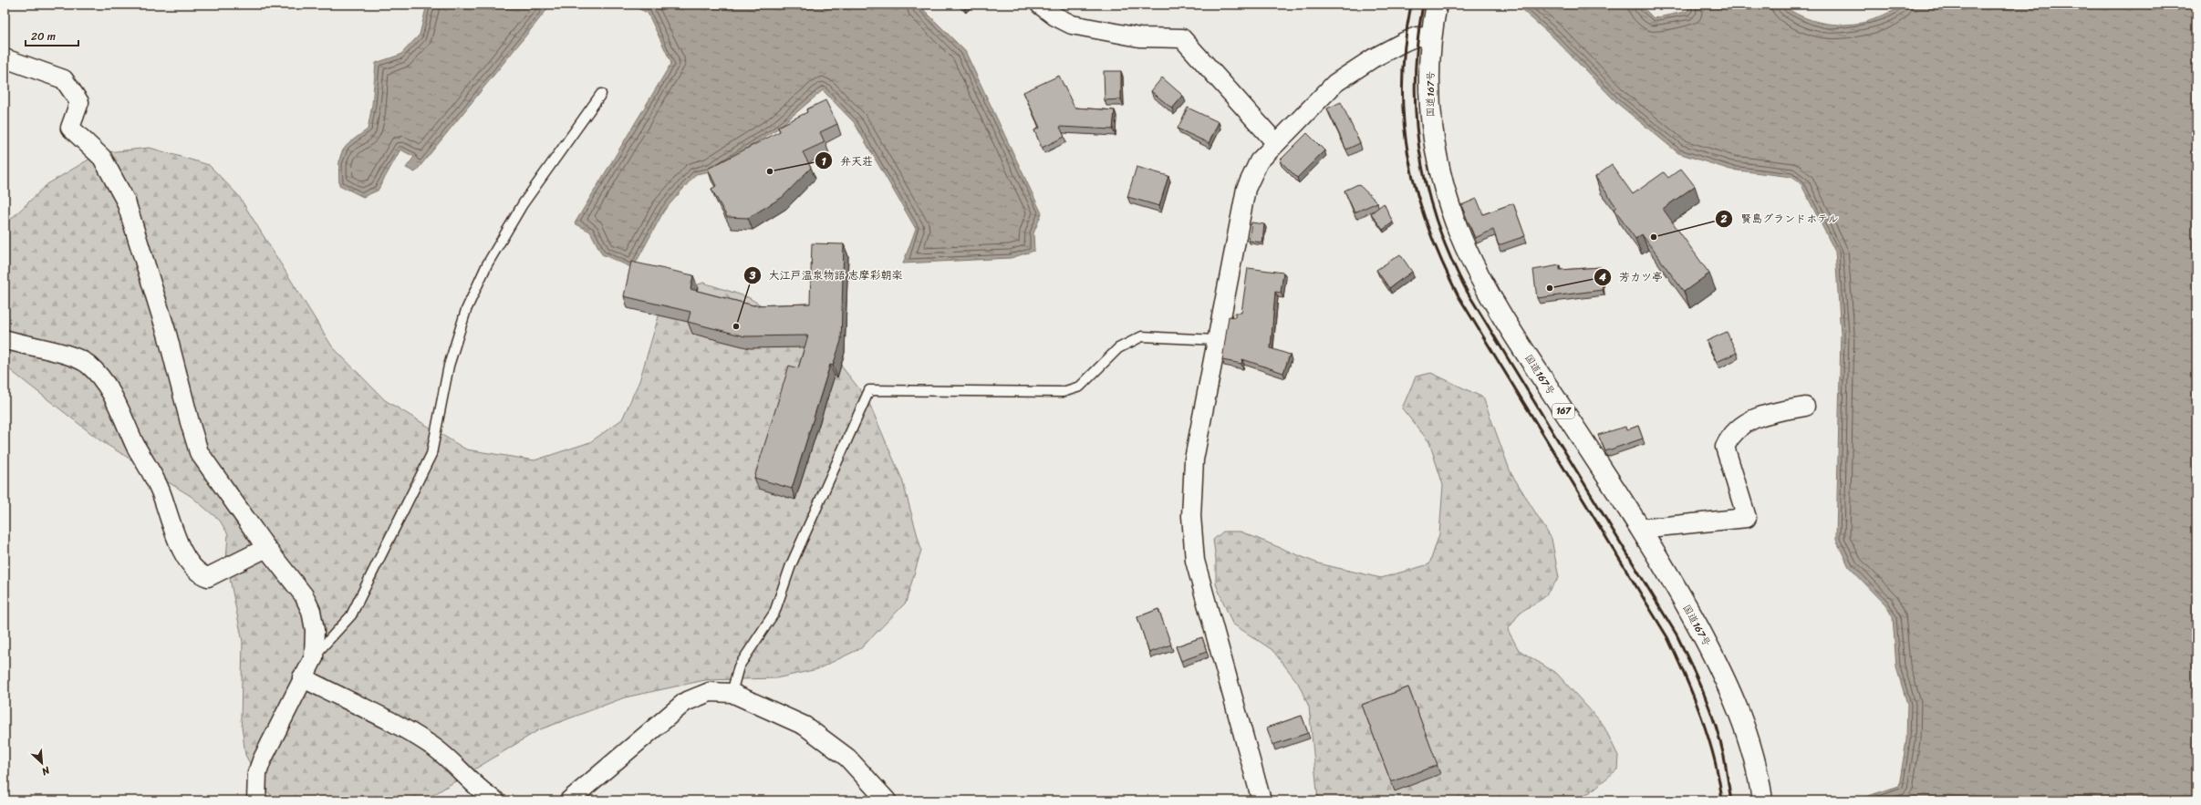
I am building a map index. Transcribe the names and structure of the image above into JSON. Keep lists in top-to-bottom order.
{
  "streets": {
    "highway": ["国道167号", "167"]
  },
  "places": [
    "弁天荘",
    "賢島グランドホテル",
    "芳カツ亭",
    "大江戸温泉物語 志摩彩朝楽"
  ],
  "scale_bar": "20 m",
  "north": "bottom right"
}
